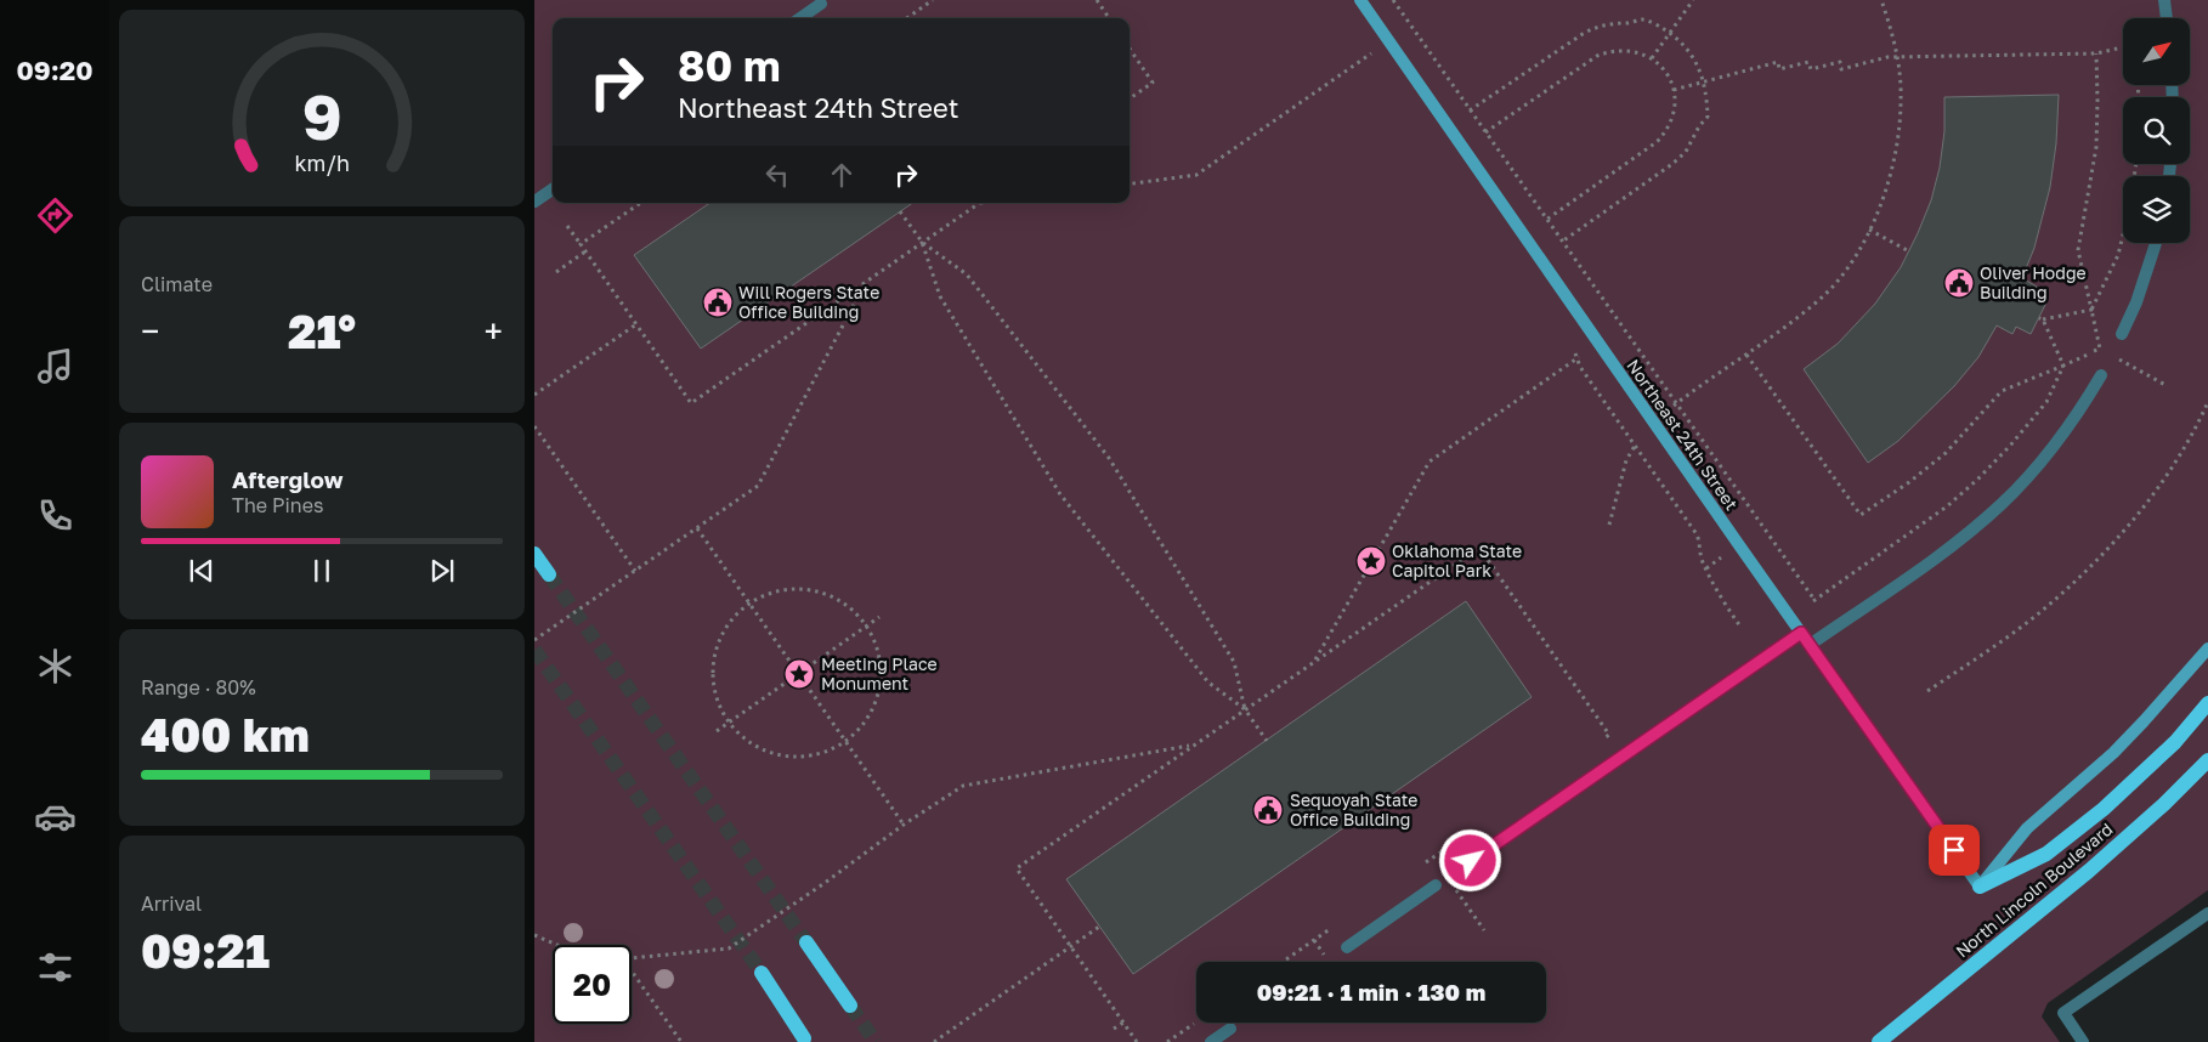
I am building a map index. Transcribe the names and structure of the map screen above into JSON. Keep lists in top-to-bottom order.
{
  "streets": {
    "main road": ["North Lincoln Boulevard"],
    "street": ["Northeast 24th Street"]
  },
  "places": {
    "public building": ["Oliver Hodge Building", "Will Rogers State Office Building", "Sequoyah State Office Building"],
    "place": ["Oklahoma State Capitol Park", "Meeting Place Monument"]
  },
  "north": "top right",
  "page": {
    "tabs": "09:20",
    "turn": ["80 m", "Northeast 24th Street"],
    "tile": [
      "Climate",
      ["Range · 80%", "400 km"],
      ["Arrival", "09:21"]
    ],
    "heat": ["−", "21°", "+"],
    "song": ["Afterglow", "The Pines"],
    "limit": "20",
    "trip": "09:21 · 1 min · 130 m",
    "gauge": ["9", "km/h"]
  }
}
